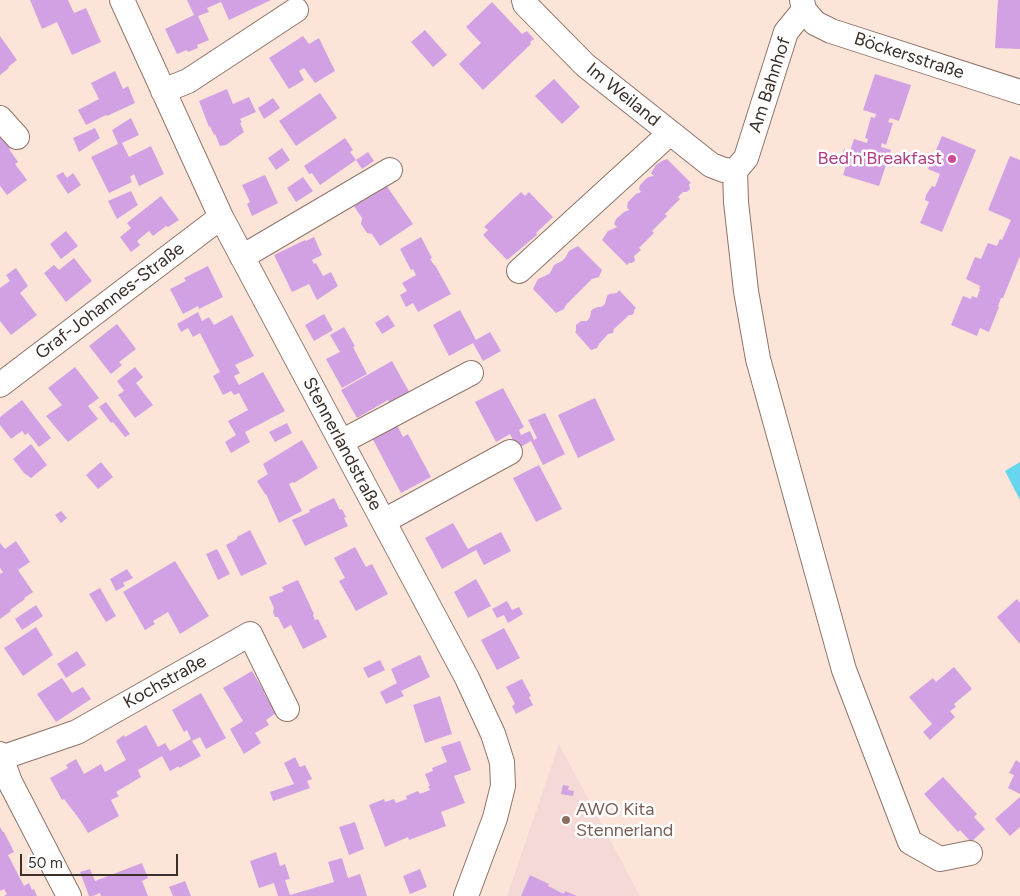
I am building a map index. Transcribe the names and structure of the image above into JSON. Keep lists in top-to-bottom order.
{
  "streets": {
    "street": [
      "Böckersstraße",
      "Am Bahnhof",
      "Im Weiland",
      "Graf-Johannes-Straße",
      "Stennerlandstraße",
      "Kochstraße"
    ]
  },
  "crossings": [
    ["Böckersstraße", "Am Bahnhof"],
    ["Am Bahnhof", "Im Weiland"],
    ["Graf-Johannes-Straße", "Stennerlandstraße"]
  ],
  "places": ["Bed'n'Breakfast", "AWO Kita Stennerland"],
  "scale_bar": "50 m"
}
